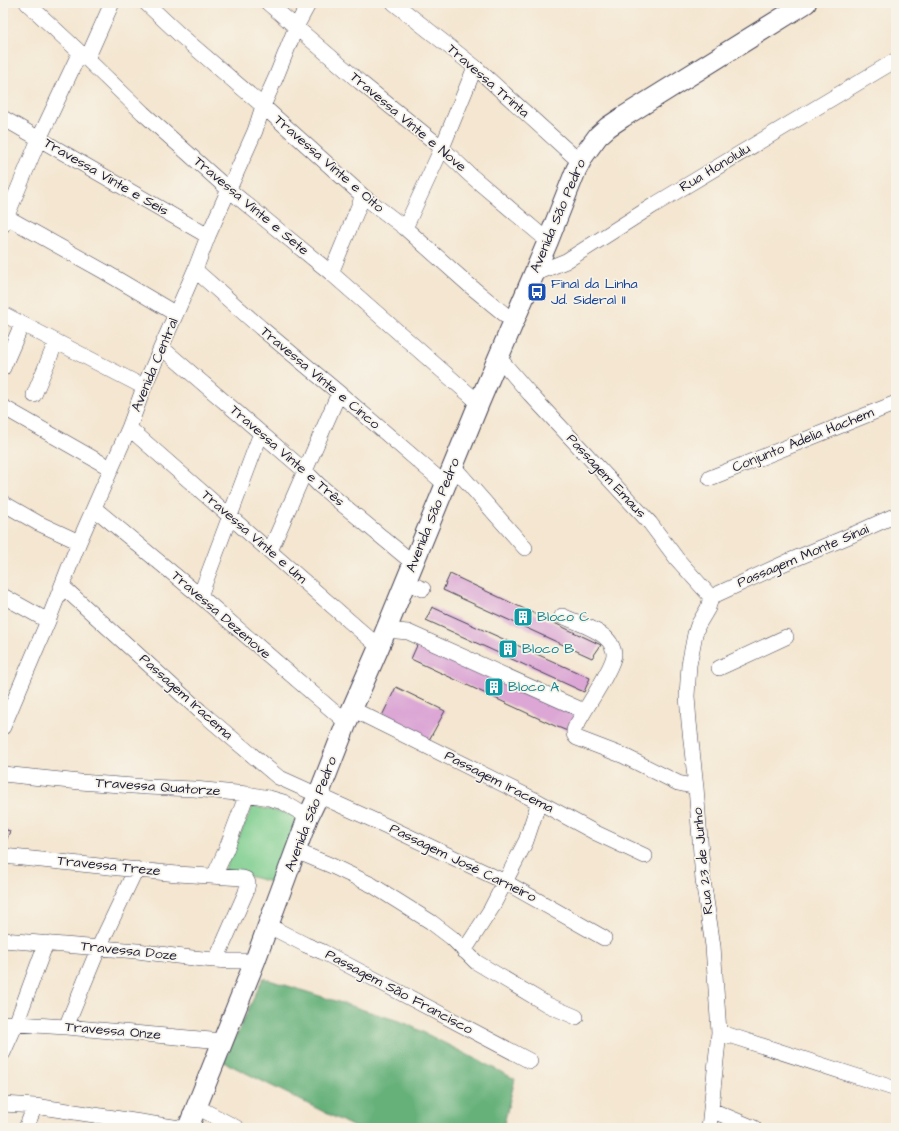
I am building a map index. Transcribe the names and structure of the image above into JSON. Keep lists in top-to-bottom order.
{
  "streets": {
    "main road": ["Avenida São Pedro"],
    "street": [
      "Travessa Trinta",
      "Travessa Vinte e Nove",
      "Travessa Vinte e Oito",
      "Rua Honolulu",
      "Travessa Vinte e Seis",
      "Travessa Vinte e Sete",
      "Avenida Central",
      "Travessa Vinte e Cinco",
      "Conjunto Adelia Hachem",
      "Travessa Vinte e Três",
      "Passagem Emaus",
      "Travessa Vinte e Um",
      "Passagem Monte Sinai",
      "Travessa Dezenove",
      "Passagem Iracema",
      "Travessa Quatorze",
      "Rua 23 de Junho",
      "Passagem José Carneiro",
      "Travessa Treze",
      "Travessa Doze",
      "Passagem São Francisco",
      "Travessa Onze"
    ]
  },
  "crossings": [
    ["Travessa Trinta", "Avenida São Pedro"],
    ["Travessa Vinte e Nove", "Avenida São Pedro"],
    ["Travessa Vinte e Nove", "Avenida Central"],
    ["Travessa Vinte e Oito", "Avenida São Pedro"],
    ["Travessa Vinte e Oito", "Avenida Central"],
    ["Rua Honolulu", "Avenida São Pedro"],
    ["Travessa Vinte e Seis", "Avenida Central"],
    ["Travessa Vinte e Sete", "Avenida São Pedro"],
    ["Travessa Vinte e Sete", "Avenida Central"],
    ["Avenida São Pedro", "Travessa Vinte e Cinco"],
    ["Avenida São Pedro", "Travessa Vinte e Três"],
    ["Avenida São Pedro", "Passagem Emaus"],
    ["Avenida São Pedro", "Travessa Vinte e Um"],
    ["Avenida São Pedro", "Travessa Dezenove"],
    ["Avenida São Pedro", "Passagem Iracema"],
    ["Avenida São Pedro", "Travessa Quatorze"],
    ["Avenida São Pedro", "Passagem José Carneiro"],
    ["Avenida São Pedro", "Travessa Doze"],
    ["Avenida São Pedro", "Passagem São Francisco"],
    ["Avenida São Pedro", "Travessa Onze"],
    ["Avenida Central", "Travessa Vinte e Cinco"],
    ["Avenida Central", "Travessa Vinte e Três"],
    ["Avenida Central", "Travessa Vinte e Um"],
    ["Avenida Central", "Travessa Dezenove"],
    ["Avenida Central", "Passagem Iracema"],
    ["Passagem Emaus", "Passagem Monte Sinai"],
    ["Passagem Emaus", "Rua 23 de Junho"],
    ["Passagem Monte Sinai", "Rua 23 de Junho"],
    ["Travessa Dezenove", "Passagem Iracema"],
    ["Passagem Iracema", "Passagem José Carneiro"],
    ["Travessa Treze", "Travessa Doze"]
  ],
  "places": {
    "bus stop": ["Final da Linha Jd. Sideral II"],
    "building": ["Bloco C", "Bloco B", "Bloco A"]
  }
}
